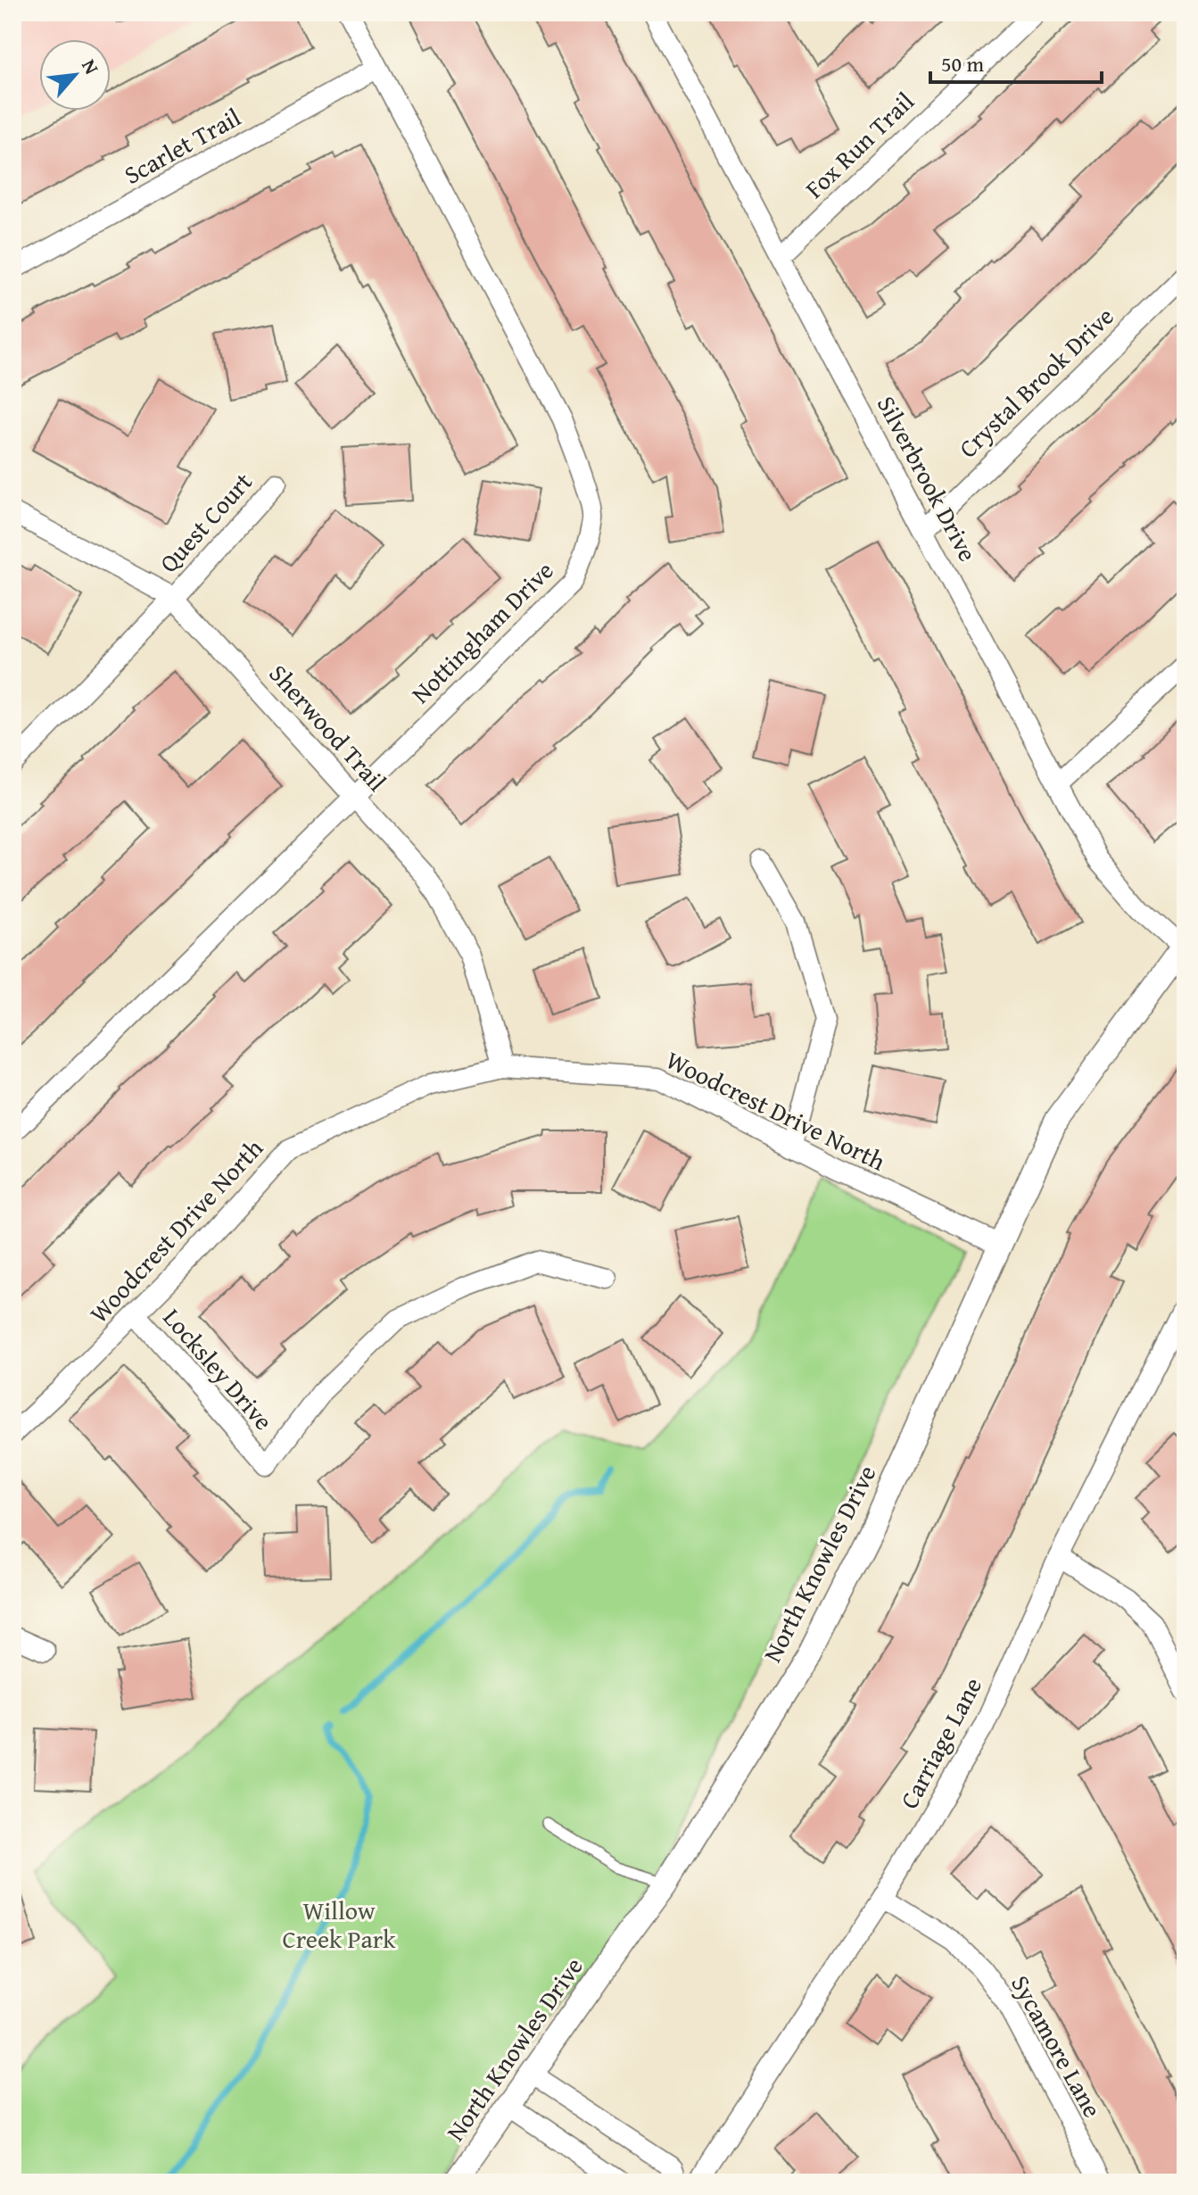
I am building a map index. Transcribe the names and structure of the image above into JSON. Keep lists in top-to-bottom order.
{
  "streets": {
    "street": [
      "Fox Run Trail",
      "Scarlet Trail",
      "Crystal Brook Drive",
      "Silverbrook Drive",
      "Quest Court",
      "Nottingham Drive",
      "Sherwood Trail",
      "Woodcrest Drive North",
      "Locksley Drive",
      "North Knowles Drive",
      "Carriage Lane",
      "Sycamore Lane"
    ]
  },
  "crossings": [
    ["Fox Run Trail", "Silverbrook Drive"],
    ["Scarlet Trail", "Nottingham Drive"],
    ["Crystal Brook Drive", "Silverbrook Drive"],
    ["Silverbrook Drive", "North Knowles Drive"],
    ["Quest Court", "Sherwood Trail"],
    ["Nottingham Drive", "Sherwood Trail"],
    ["Sherwood Trail", "Woodcrest Drive North"],
    ["Woodcrest Drive North", "Locksley Drive"],
    ["Woodcrest Drive North", "North Knowles Drive"],
    ["Carriage Lane", "Sycamore Lane"]
  ],
  "parks": ["Willow Creek Park"],
  "scale_bar": "50 m",
  "north": "top right"
}
